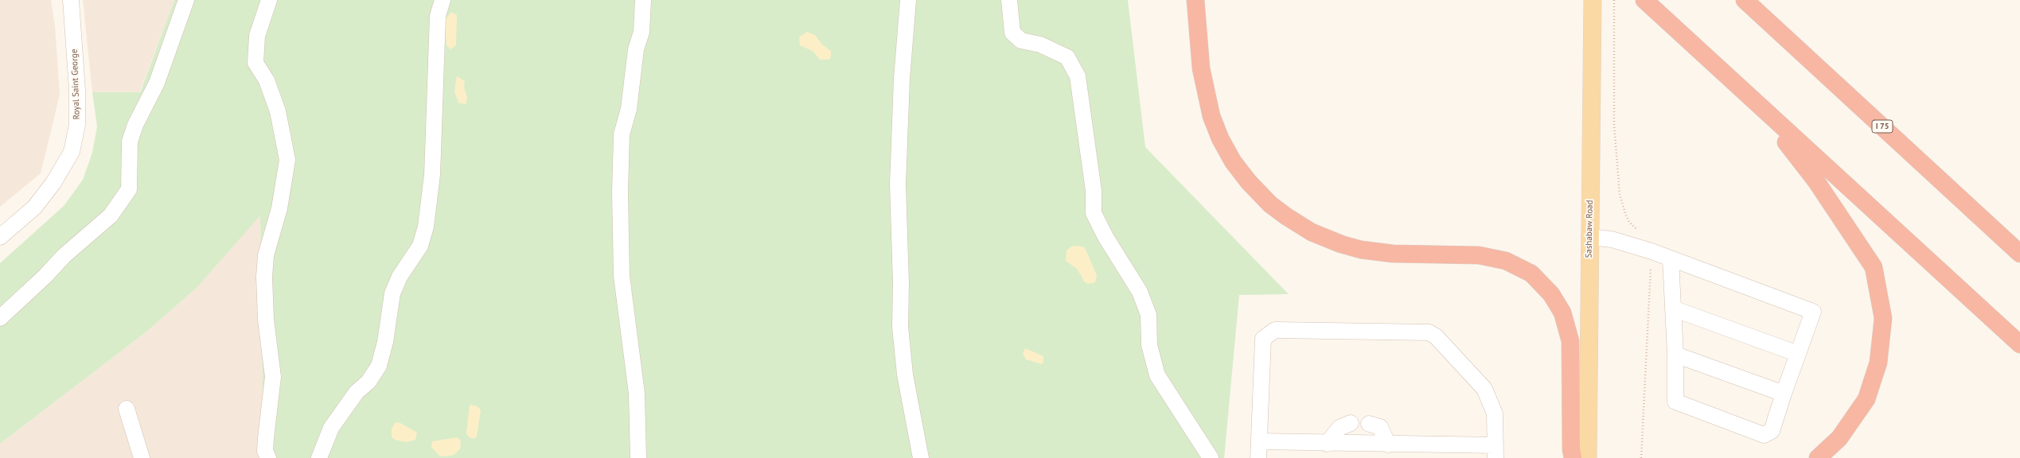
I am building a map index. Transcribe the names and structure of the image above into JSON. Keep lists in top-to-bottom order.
{
  "streets": {
    "highway": ["I 75"],
    "main road": ["Sashabaw Road"],
    "street": ["Royal Saint George"]
  }
}
